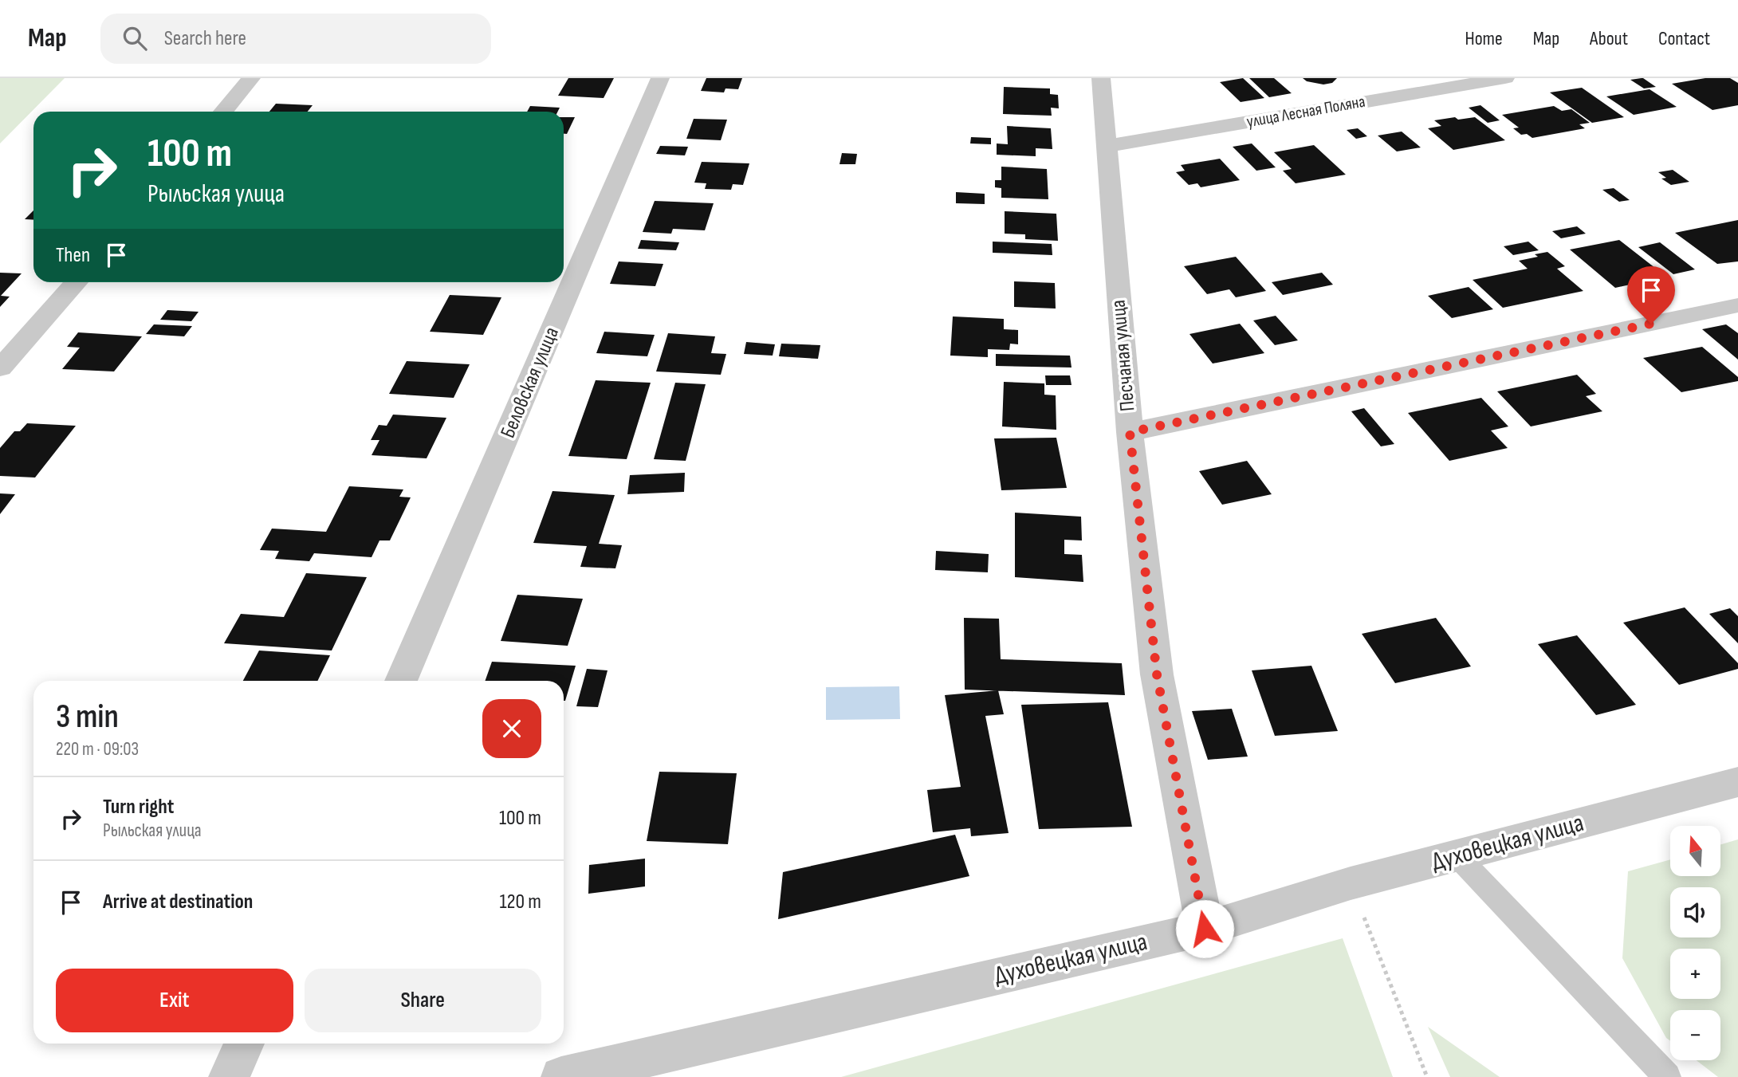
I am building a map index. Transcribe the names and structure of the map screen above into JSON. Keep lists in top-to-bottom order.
{
  "streets": {
    "street": [
      "улица Лесная Поляна",
      "Песчаная улица",
      "Беловская улица",
      "Духовецкая улица"
    ]
  },
  "crossings": [
    ["улица Лесная Поляна", "Песчаная улица"],
    ["Песчаная улица", "Духовецкая улица"]
  ],
  "north": "top",
  "page": {
    "header": "Map",
    "search": "Search here",
    "nav": [
      "Home",
      "Map",
      "About",
      "Contact"
    ],
    "turn": ["100 m", "Рыльская улица"],
    "then": "Then",
    "heading": ["3 min", "220 m · 09:03"],
    "list": [
      {
        "name": "Turn right",
        "note": "Рыльская улица",
        "value": "100 m"
      },
      {
        "name": "Arrive at destination",
        "value": "120 m"
      }
    ],
    "map_buttons": ["+", "−"],
    "buttons": ["Exit", "Share"]
  }
}
